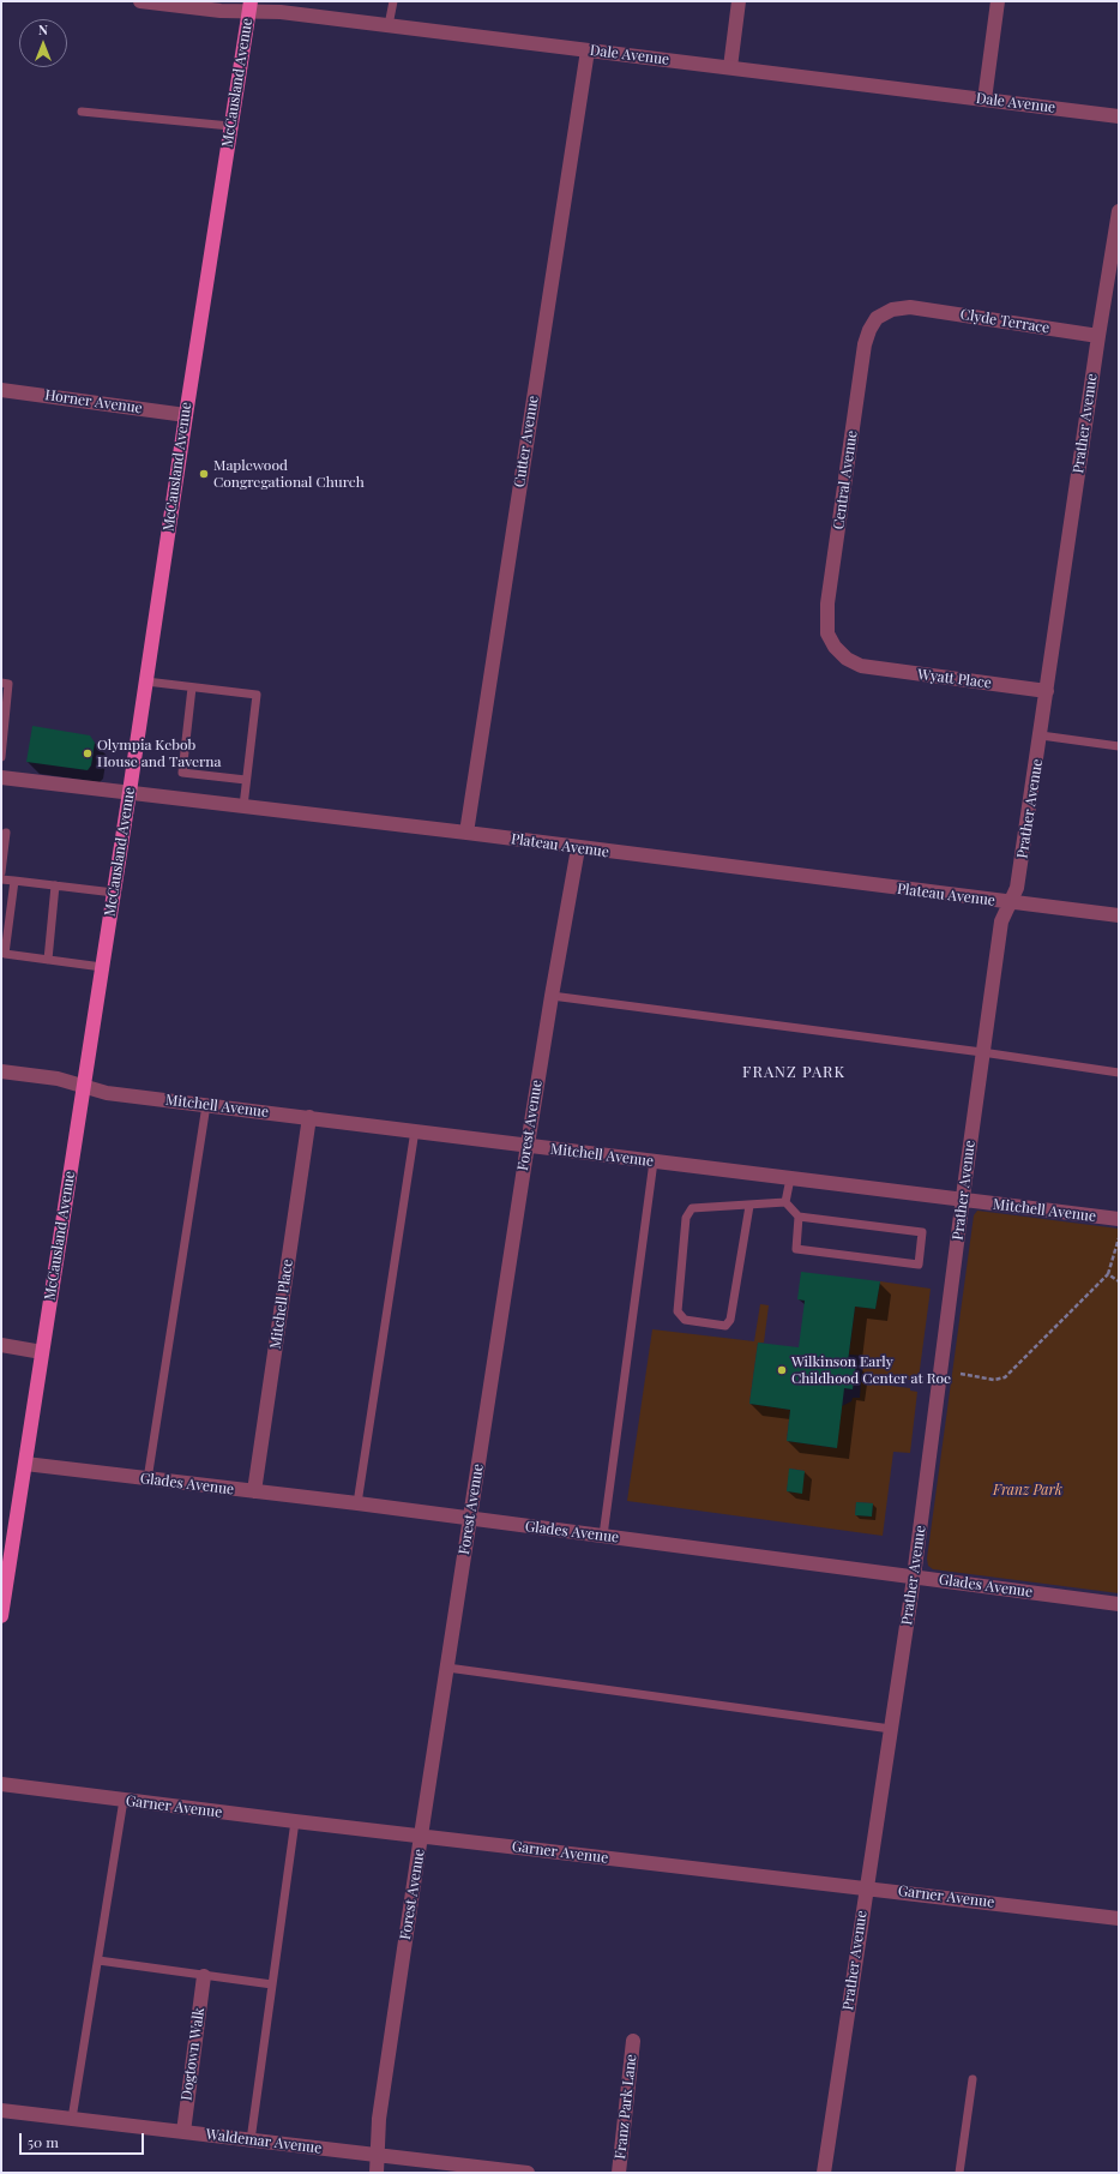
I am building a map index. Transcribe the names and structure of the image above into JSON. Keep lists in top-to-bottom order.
{
  "streets": {
    "main road": ["McCausland Avenue"],
    "street": [
      "Dale Avenue",
      "Clyde Terrace",
      "Horner Avenue",
      "Prather Avenue",
      "Cutter Avenue",
      "Central Avenue",
      "Wyatt Place",
      "Plateau Avenue",
      "Mitchell Avenue",
      "Forest Avenue",
      "Mitchell Place",
      "Glades Avenue",
      "Garner Avenue",
      "Dogtown Walk",
      "Franz Park Lane",
      "Waldemar Avenue"
    ]
  },
  "crossings": [
    ["Dale Avenue", "McCausland Avenue"],
    ["Dale Avenue", "Cutter Avenue"],
    ["McCausland Avenue", "Horner Avenue"],
    ["McCausland Avenue", "Plateau Avenue"],
    ["McCausland Avenue", "Mitchell Avenue"],
    ["McCausland Avenue", "Glades Avenue"],
    ["Clyde Terrace", "Prather Avenue"],
    ["Clyde Terrace", "Central Avenue"],
    ["Prather Avenue", "Wyatt Place"],
    ["Prather Avenue", "Plateau Avenue"],
    ["Prather Avenue", "Mitchell Avenue"],
    ["Prather Avenue", "Glades Avenue"],
    ["Prather Avenue", "Garner Avenue"],
    ["Cutter Avenue", "Plateau Avenue"],
    ["Central Avenue", "Wyatt Place"],
    ["Plateau Avenue", "Forest Avenue"],
    ["Mitchell Avenue", "Forest Avenue"],
    ["Mitchell Avenue", "Mitchell Place"],
    ["Forest Avenue", "Glades Avenue"],
    ["Forest Avenue", "Garner Avenue"],
    ["Forest Avenue", "Waldemar Avenue"],
    ["Mitchell Place", "Glades Avenue"],
    ["Dogtown Walk", "Waldemar Avenue"]
  ],
  "districts": ["FRANZ PARK"],
  "parks": ["Franz Park"],
  "places": ["Maplewood Congregational Church", "Olympia Kebob House and Taverna", "Wilkinson Early Childhood Center at Roe"],
  "scale_bar": "50 m",
  "north": "top"
}
